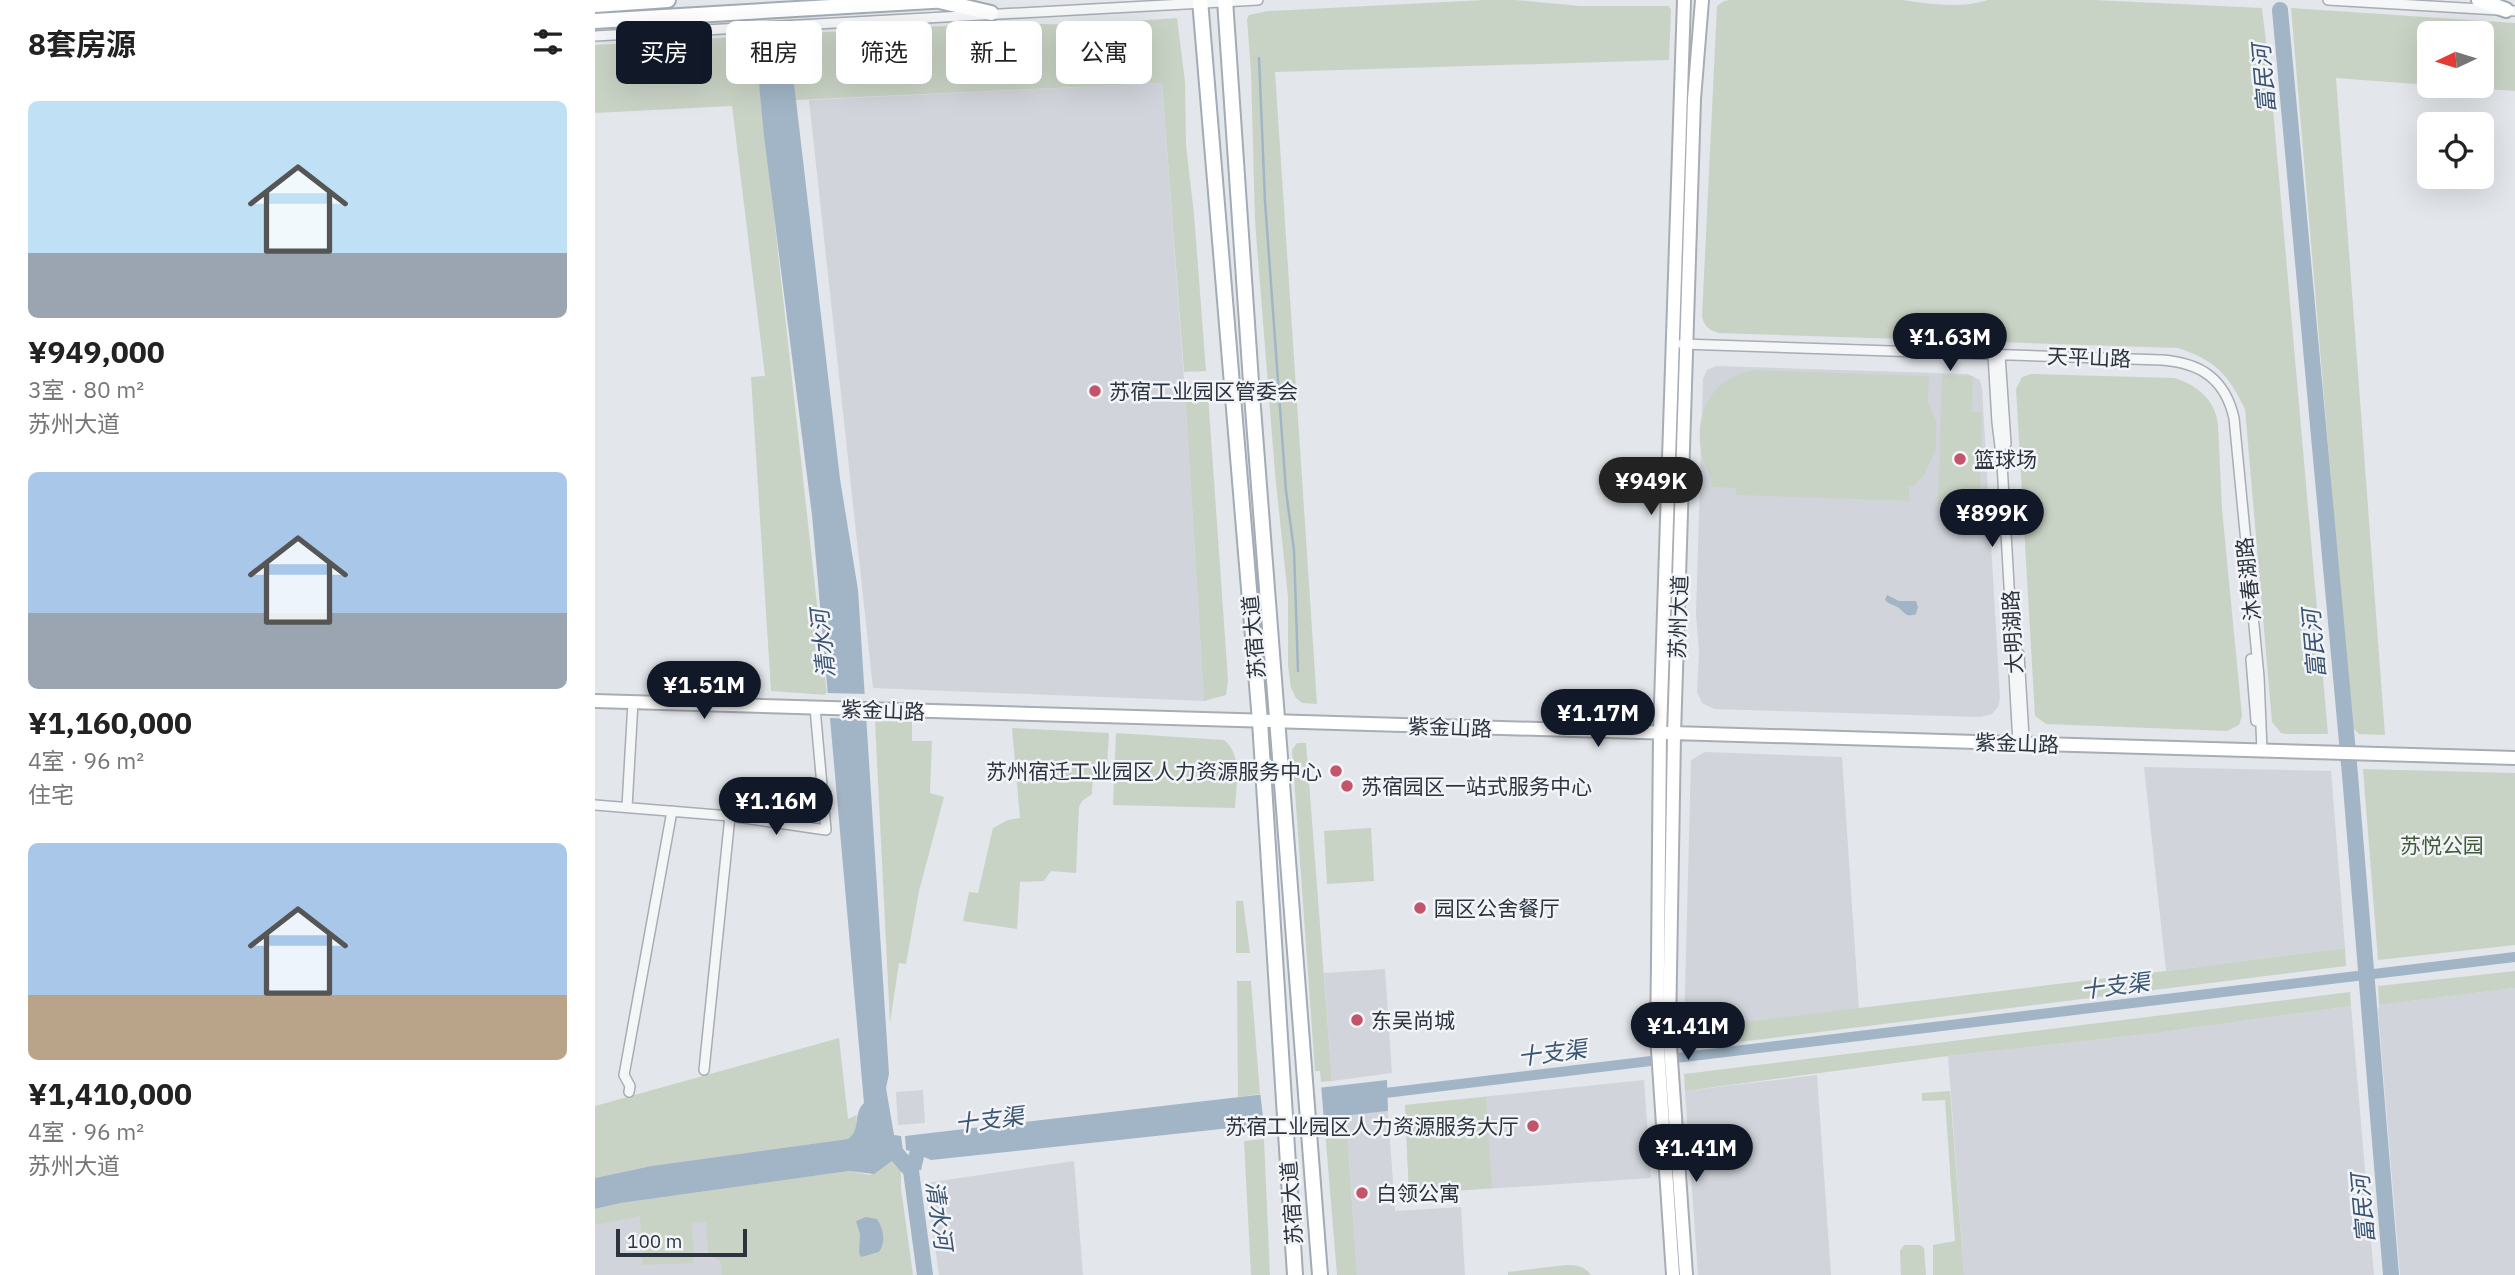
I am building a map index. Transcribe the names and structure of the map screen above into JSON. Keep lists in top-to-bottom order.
{
  "streets": {
    "main road": ["苏宿大道"],
    "street": [
      "天平山路",
      "沐春湖路",
      "苏州大道",
      "大明湖路",
      "紫金山路"
    ]
  },
  "crossings": [
    ["天平山路", "沐春湖路"],
    ["天平山路", "苏州大道"],
    ["天平山路", "大明湖路"],
    ["沐春湖路", "紫金山路"],
    ["苏州大道", "紫金山路"],
    ["大明湖路", "紫金山路"],
    ["苏宿大道", "紫金山路"]
  ],
  "water": ["富民河", "清水河", "十支渠"],
  "parks": ["苏悦公园"],
  "places": [
    "苏宿工业园区管委会",
    "篮球场",
    "苏州宿迁工业园区人力资源服务中心",
    "苏宿园区一站式服务中心",
    "园区公舍餐厅",
    "东吴尚城",
    "苏宿工业园区人力资源服务大厅",
    "白领公寓"
  ],
  "scale_bar": "100 m",
  "north": "left",
  "page": {
    "heading": "8套房源",
    "chip": [
      "买房",
      "租房",
      "筛选",
      "新上",
      "公寓"
    ],
    "list": [
      {
        "name": "¥949,000",
        "note": "3室 · 80 m² · 苏州大道"
      },
      {
        "name": "¥1,160,000",
        "note": "4室 · 96 m² · 住宅"
      },
      {
        "name": "¥1,410,000",
        "note": "4室 · 96 m² · 苏州大道"
      }
    ],
    "price": [
      "¥1.63M",
      "¥949K",
      "¥899K",
      "¥1.51M",
      "¥1.17M",
      "¥1.16M",
      "¥1.41M",
      "¥1.41M"
    ],
    "scale": "100 m"
  }
}
